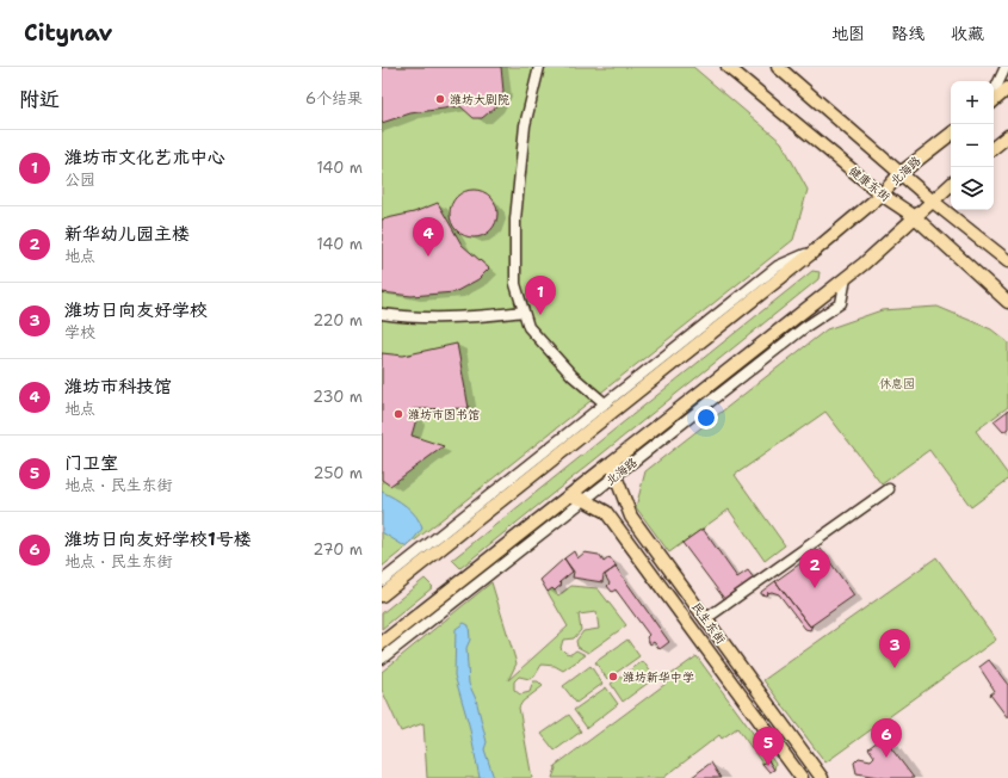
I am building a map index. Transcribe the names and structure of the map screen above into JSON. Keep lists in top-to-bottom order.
{
  "streets": {
    "main road": ["北海路", "健康东街", "民生东街"]
  },
  "crossings": [
    ["北海路", "健康东街"],
    ["北海路", "民生东街"]
  ],
  "parks": ["休息园"],
  "places": ["潍坊大剧院", "潍坊市图书馆", "潍坊新华中学"],
  "page": {
    "header": "Citynav",
    "nav": ["地图", "路线", "收藏"],
    "heading": ["附近", "6个结果"],
    "map_buttons": ["+", "−"],
    "list": [
      {
        "mark": "1",
        "name": "潍坊市文化艺术中心",
        "note": "公园",
        "value": "140 m"
      },
      {
        "mark": "2",
        "name": "新华幼儿园主楼",
        "note": "地点",
        "value": "140 m"
      },
      {
        "mark": "3",
        "name": "潍坊日向友好学校",
        "note": "学校",
        "value": "220 m"
      },
      {
        "mark": "4",
        "name": "潍坊市科技馆",
        "note": "地点",
        "value": "230 m"
      },
      {
        "mark": "5",
        "name": "门卫室",
        "note": "地点 · 民生东街",
        "value": "250 m"
      },
      {
        "mark": "6",
        "name": "潍坊日向友好学校1号楼",
        "note": "地点 · 民生东街",
        "value": "270 m"
      }
    ],
    "pins": [
      "4",
      "1",
      "2",
      "3",
      "6",
      "5"
    ]
  }
}
